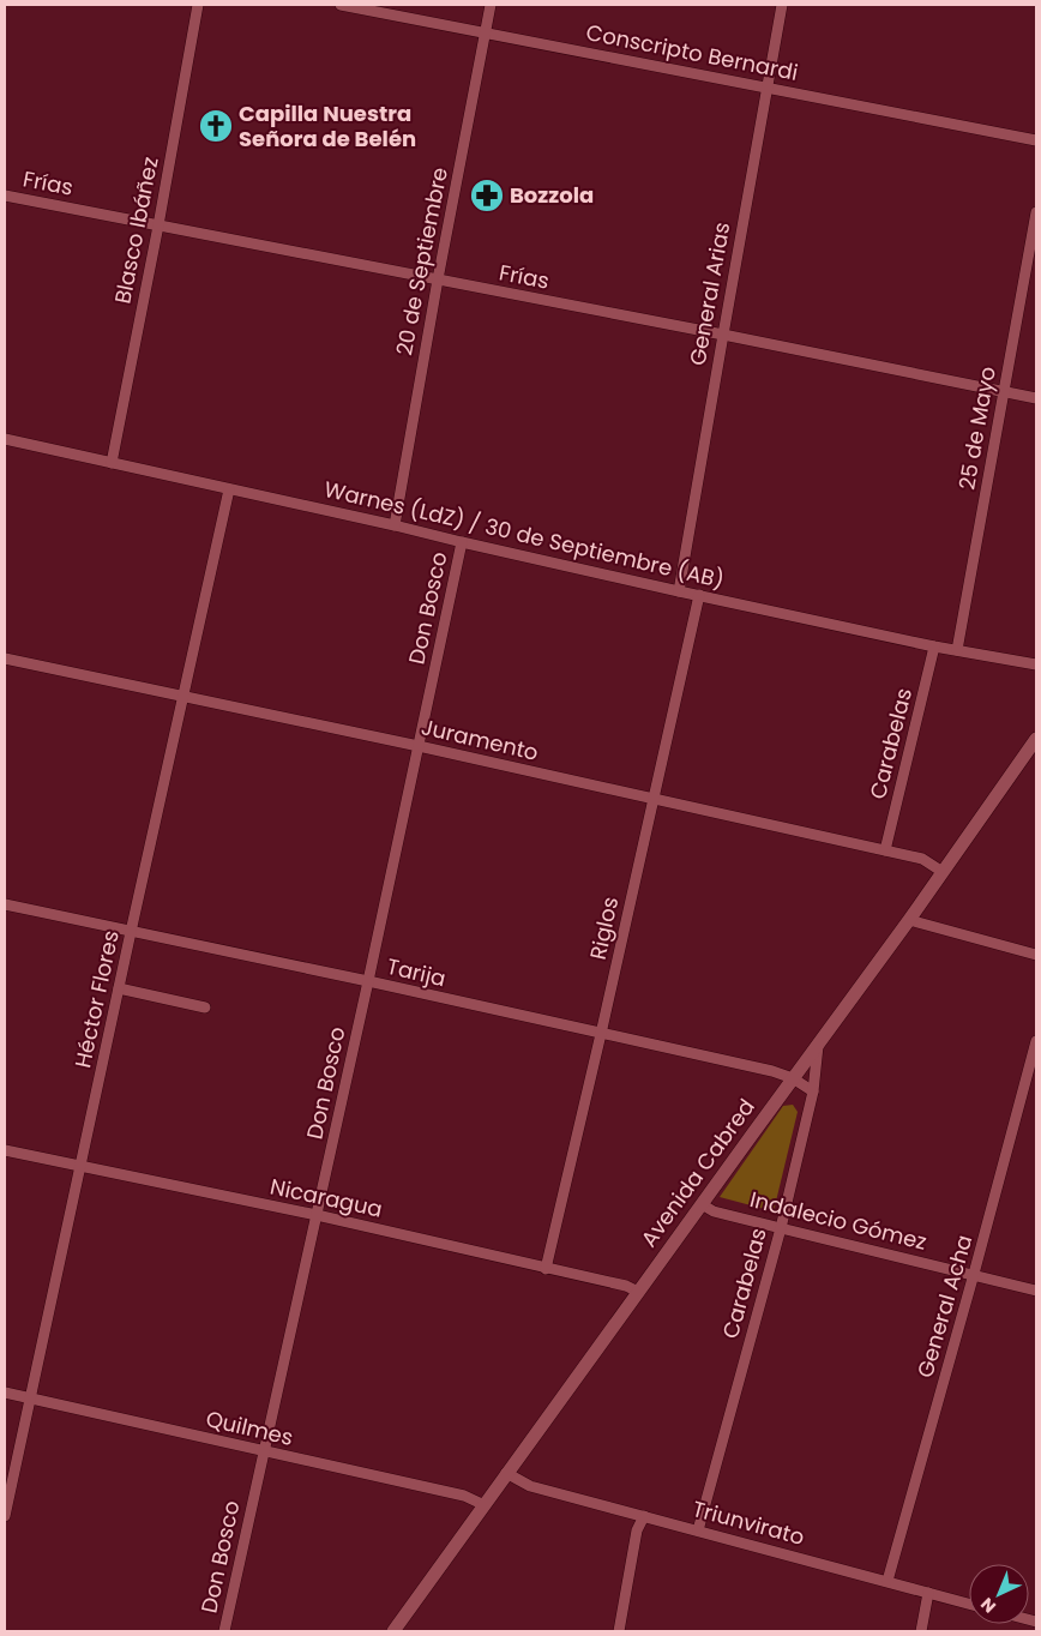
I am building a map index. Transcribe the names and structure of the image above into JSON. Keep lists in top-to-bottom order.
{
  "streets": {
    "street": [
      "Conscripto Bernardi",
      "Frías",
      "Blasco Ibáñez",
      "20 de Septiembre",
      "General Arias",
      "25 de Mayo",
      "Warnes (LdZ) / 30 de Septiembre (AB)",
      "Don Bosco",
      "Juramento",
      "Carabelas",
      "Riglos",
      "Tarija",
      "Héctor Flores",
      "Avenida Cabred",
      "Nicaragua",
      "Indalecio Gómez",
      "General Acha",
      "Quilmes",
      "Triunvirato"
    ]
  },
  "crossings": [
    ["Conscripto Bernardi", "20 de Septiembre"],
    ["Conscripto Bernardi", "General Arias"],
    ["Frías", "Blasco Ibáñez"],
    ["Frías", "20 de Septiembre"],
    ["Frías", "General Arias"],
    ["Frías", "25 de Mayo"],
    ["Blasco Ibáñez", "Warnes (LdZ) / 30 de Septiembre (AB)"],
    ["20 de Septiembre", "Warnes (LdZ) / 30 de Septiembre (AB)"],
    ["General Arias", "Warnes (LdZ) / 30 de Septiembre (AB)"],
    ["25 de Mayo", "Warnes (LdZ) / 30 de Septiembre (AB)"],
    ["Warnes (LdZ) / 30 de Septiembre (AB)", "Don Bosco"],
    ["Warnes (LdZ) / 30 de Septiembre (AB)", "Carabelas"],
    ["Warnes (LdZ) / 30 de Septiembre (AB)", "Riglos"],
    ["Warnes (LdZ) / 30 de Septiembre (AB)", "Héctor Flores"],
    ["Don Bosco", "Juramento"],
    ["Don Bosco", "Tarija"],
    ["Don Bosco", "Nicaragua"],
    ["Don Bosco", "Quilmes"],
    ["Juramento", "Carabelas"],
    ["Juramento", "Riglos"],
    ["Juramento", "Héctor Flores"],
    ["Juramento", "Avenida Cabred"],
    ["Carabelas", "Tarija"],
    ["Carabelas", "Avenida Cabred"],
    ["Carabelas", "Indalecio Gómez"],
    ["Carabelas", "Triunvirato"],
    ["Riglos", "Tarija"],
    ["Riglos", "Nicaragua"],
    ["Tarija", "Héctor Flores"],
    ["Tarija", "Avenida Cabred"],
    ["Héctor Flores", "Nicaragua"],
    ["Héctor Flores", "Quilmes"],
    ["Avenida Cabred", "Nicaragua"],
    ["Avenida Cabred", "Indalecio Gómez"],
    ["Avenida Cabred", "Quilmes"],
    ["Avenida Cabred", "Triunvirato"],
    ["Indalecio Gómez", "General Acha"],
    ["General Acha", "Triunvirato"]
  ],
  "places": {
    "church": ["Capilla Nuestra Señora de Belén"],
    "pharmacy": ["Bozzola"]
  },
  "north": "bottom left"
}
